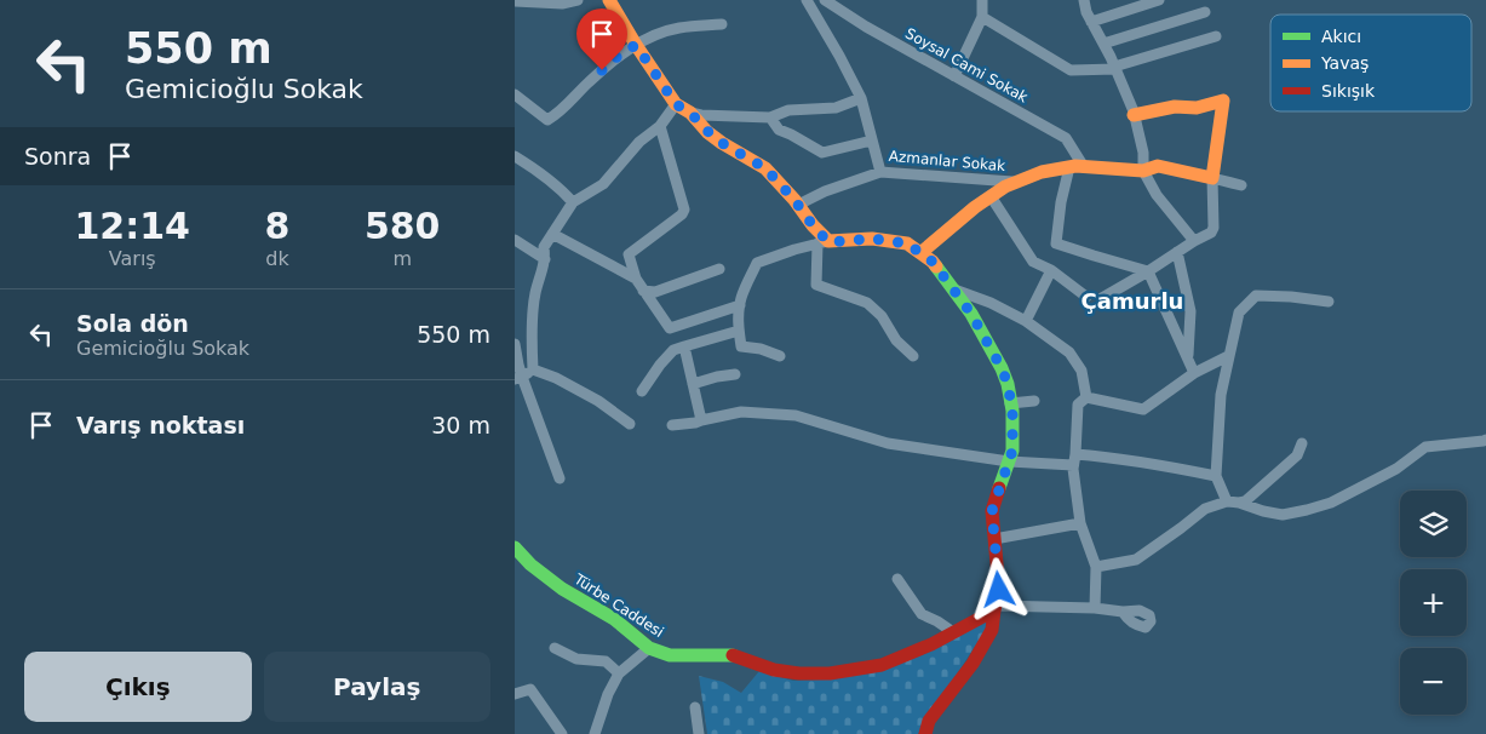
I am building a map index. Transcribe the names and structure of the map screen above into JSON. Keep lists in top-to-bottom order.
{
  "streets": {
    "street": ["Soysal Cami Sokak", "Azmanlar Sokak", "Türbe Caddesi"]
  },
  "districts": ["Çamurlu"],
  "legend": ["Akıcı", "Yavaş", "Sıkışık"],
  "page": {
    "turn": ["550 m", "Gemicioğlu Sokak"],
    "then": "Sonra",
    "eta": [
      "12:14",
      "Varış",
      "8",
      "dk",
      "580",
      "m"
    ],
    "list": [
      {
        "name": "Sola dön",
        "note": "Gemicioğlu Sokak",
        "value": "550 m"
      },
      {
        "name": "Varış noktası",
        "value": "30 m"
      }
    ],
    "map_buttons": ["+", "−"],
    "buttons": ["Çıkış", "Paylaş"]
  }
}
